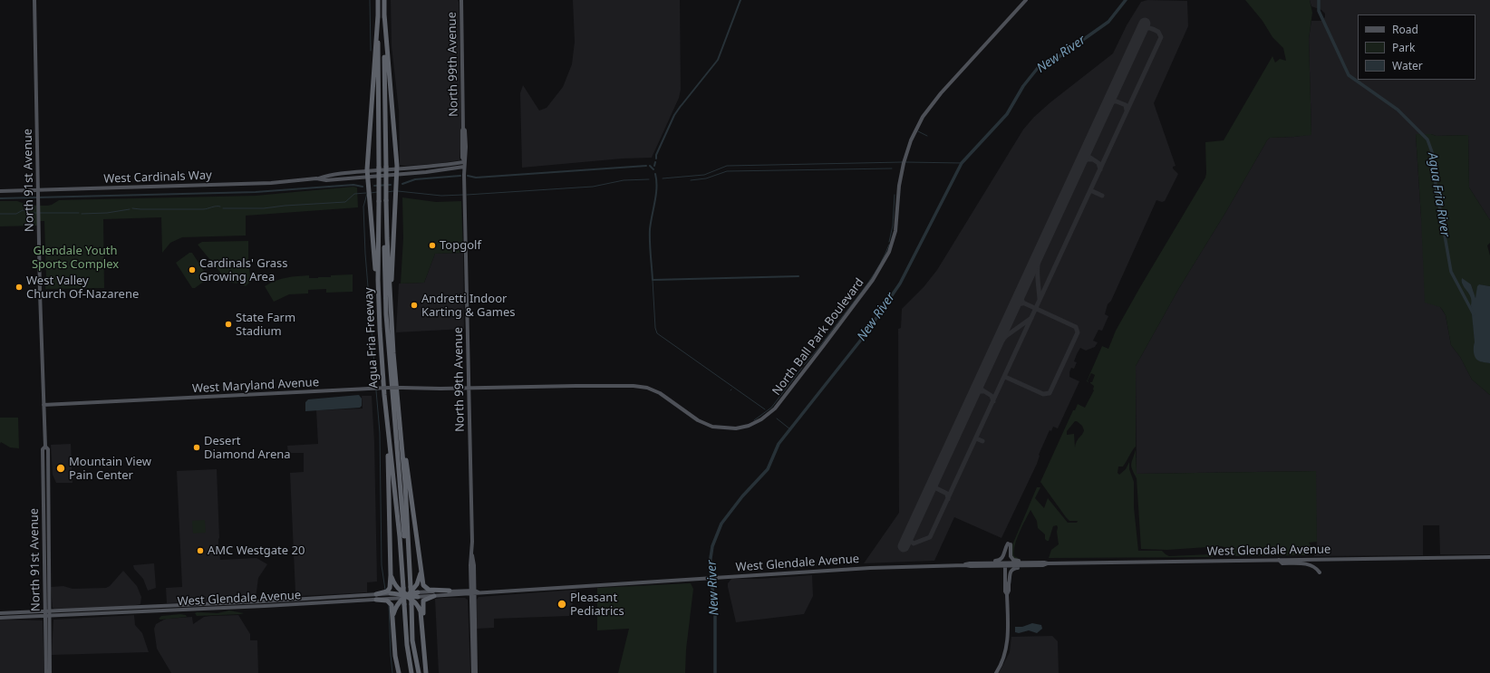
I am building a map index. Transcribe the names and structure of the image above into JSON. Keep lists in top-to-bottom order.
{
  "streets": {
    "highway": ["Agua Fria Freeway"],
    "main road": [
      "North 99th Avenue",
      "West Cardinals Way",
      "North 91st Avenue",
      "North Ball Park Boulevard",
      "West Maryland Avenue",
      "West Glendale Avenue"
    ]
  },
  "crossings": [
    ["North 99th Avenue", "West Cardinals Way"],
    ["North 99th Avenue", "North Ball Park Boulevard"],
    ["North 99th Avenue", "West Maryland Avenue"],
    ["North 99th Avenue", "West Glendale Avenue"],
    ["West Cardinals Way", "North 91st Avenue"],
    ["North 91st Avenue", "West Maryland Avenue"],
    ["North 91st Avenue", "West Glendale Avenue"],
    ["North Ball Park Boulevard", "West Maryland Avenue"]
  ],
  "water": ["New River", "Agua Fria River"],
  "parks": ["Glendale Youth Sports Complex"],
  "places": [
    "Topgolf",
    "Cardinals' Grass Growing Area",
    "West Valley Church Of-Nazarene",
    "Andretti Indoor Karting & Games",
    "State Farm Stadium",
    "Desert Diamond Arena",
    "Mountain View Pain Center",
    "AMC Westgate 20",
    "Pleasant Pediatrics"
  ],
  "legend": ["Road", "Park", "Water"]
}
